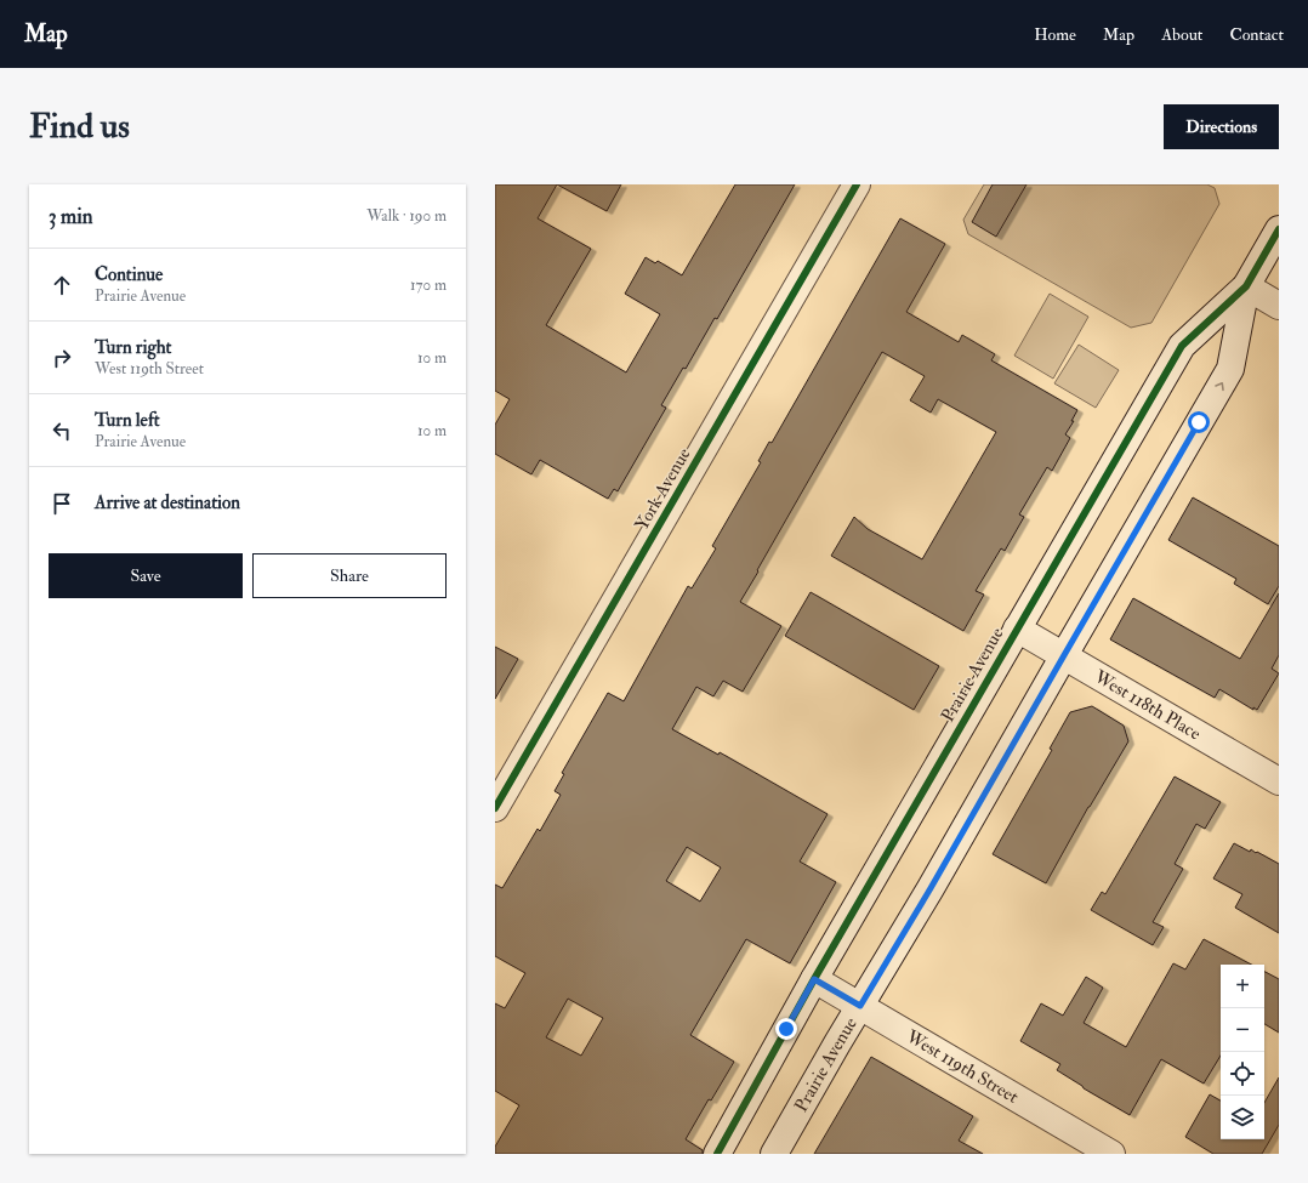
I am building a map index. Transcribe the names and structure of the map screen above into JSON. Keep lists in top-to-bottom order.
{
  "streets": {
    "main road": [
      "York Avenue",
      "Prairie Avenue",
      "West 118th Place",
      "West 119th Street"
    ]
  },
  "crossings": [
    ["Prairie Avenue", "West 118th Place"],
    ["Prairie Avenue", "West 119th Street"]
  ],
  "page": {
    "header": "Map",
    "nav": [
      "Home",
      "Map",
      "About",
      "Contact"
    ],
    "buttons": [
      "Directions",
      ["Save", "Share"]
    ],
    "title": "Find us",
    "heading": ["3 min", "Walk · 190 m"],
    "list": [
      ["Continue", "Prairie Avenue", "170 m"],
      ["Turn right", "West 119th Street", "10 m"],
      ["Turn left", "Prairie Avenue", "10 m"],
      "Arrive at destination"
    ],
    "map_buttons": ["+", "−"]
  }
}
